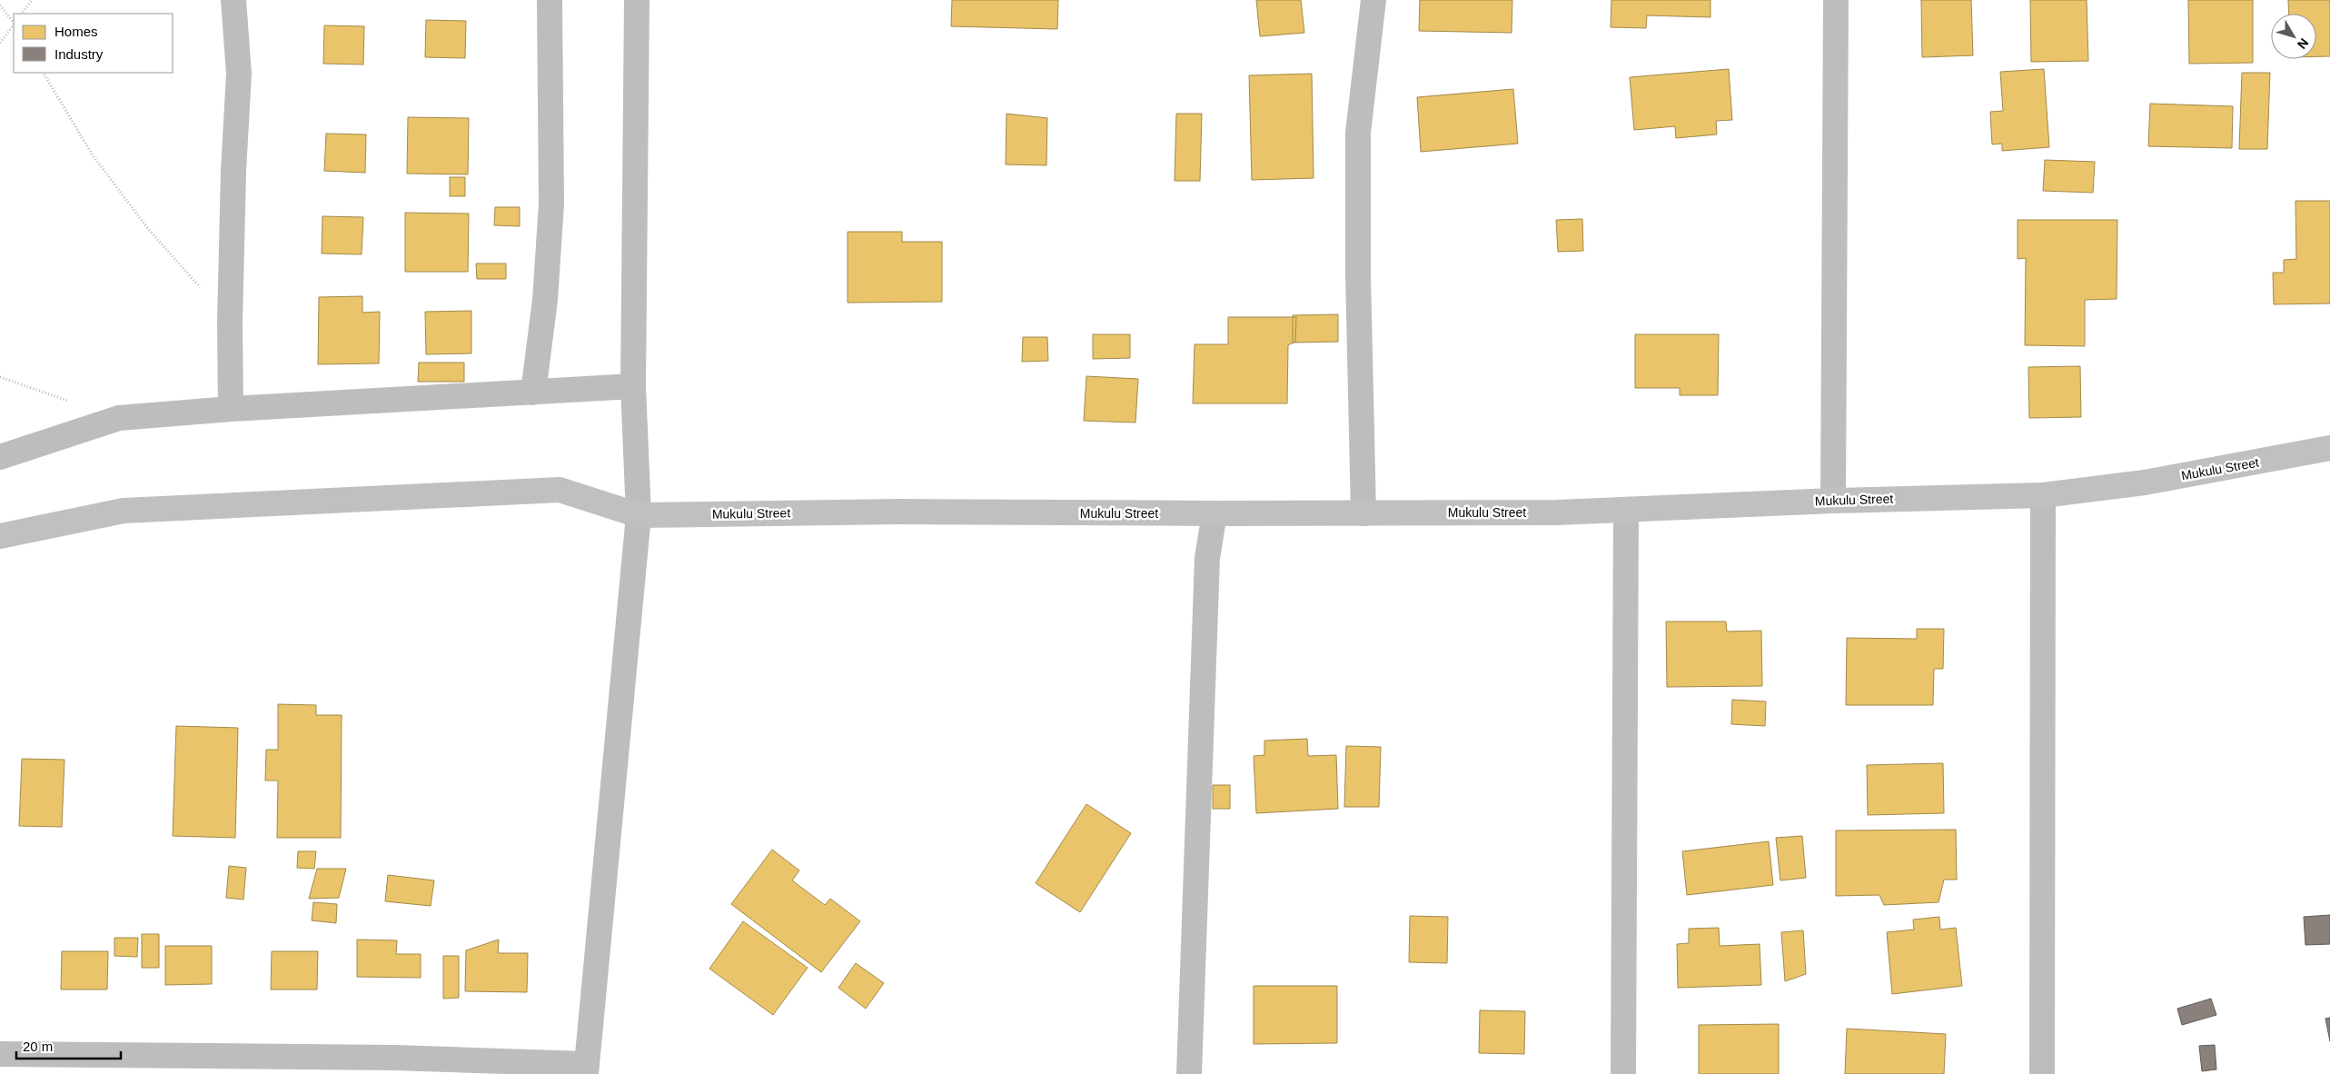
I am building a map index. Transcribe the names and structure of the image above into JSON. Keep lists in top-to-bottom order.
{
  "streets": {
    "street": ["Mukulu Street"]
  },
  "legend": ["Homes", "Industry"],
  "scale_bar": "20 m",
  "north": "bottom right"
}
